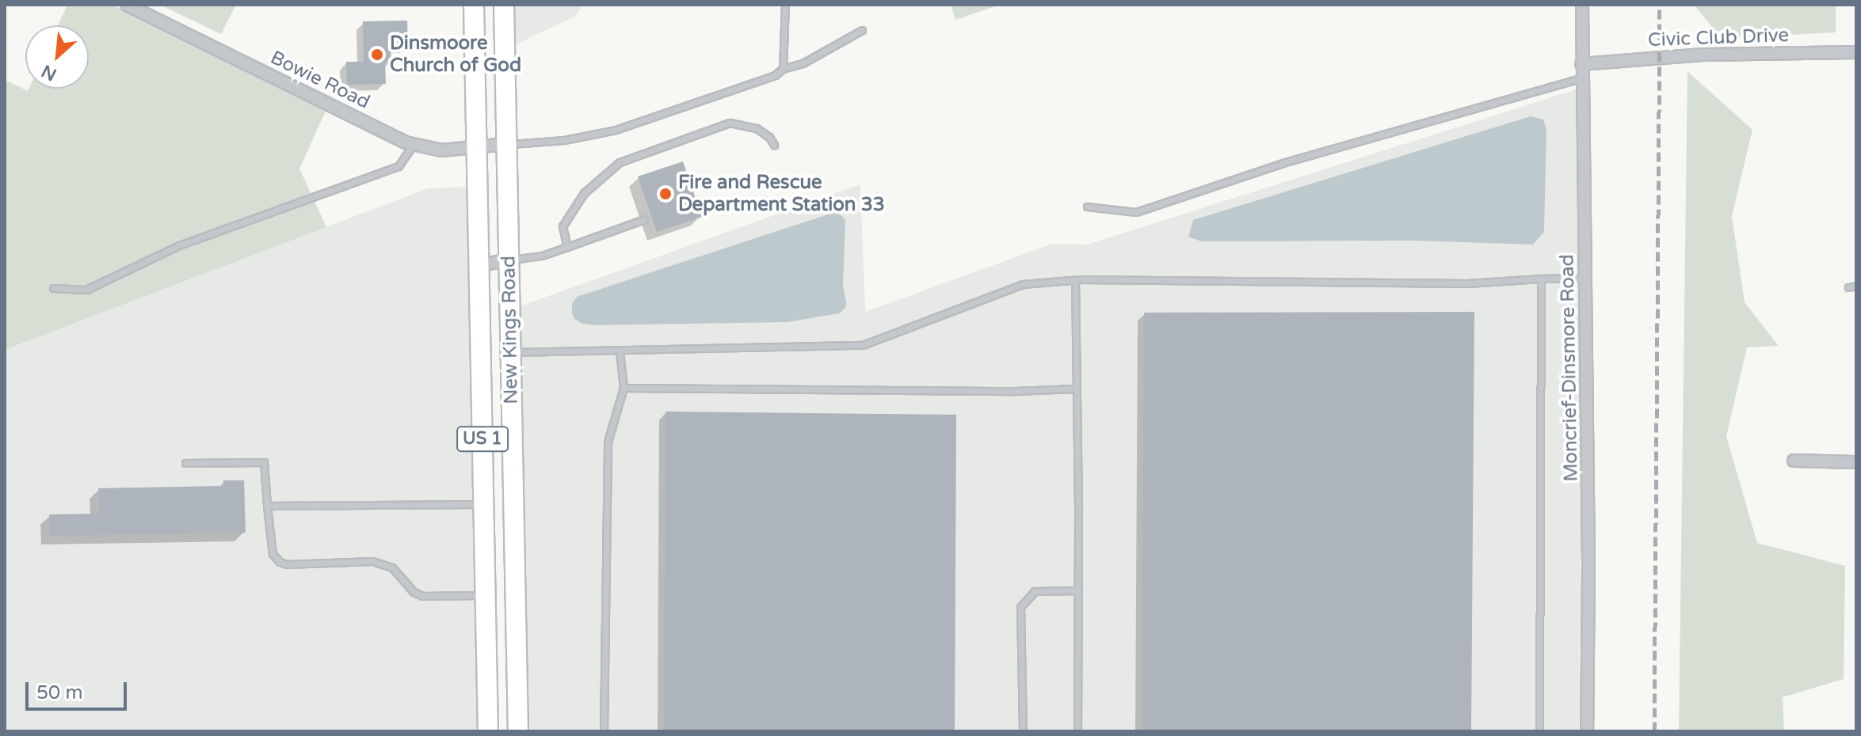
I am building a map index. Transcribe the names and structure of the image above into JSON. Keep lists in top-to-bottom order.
{
  "streets": {
    "highway": ["New Kings Road", "US 1"],
    "street": ["Civic Club Drive", "Bowie Road", "Moncrief-Dinsmore Road"]
  },
  "crossings": [
    ["Civic Club Drive", "Moncrief-Dinsmore Road"],
    ["Bowie Road", "New Kings Road"]
  ],
  "places": ["Dinsmoore Church of God", "Fire and Rescue Department Station 33"],
  "scale_bar": "50 m",
  "north": "bottom left"
}
